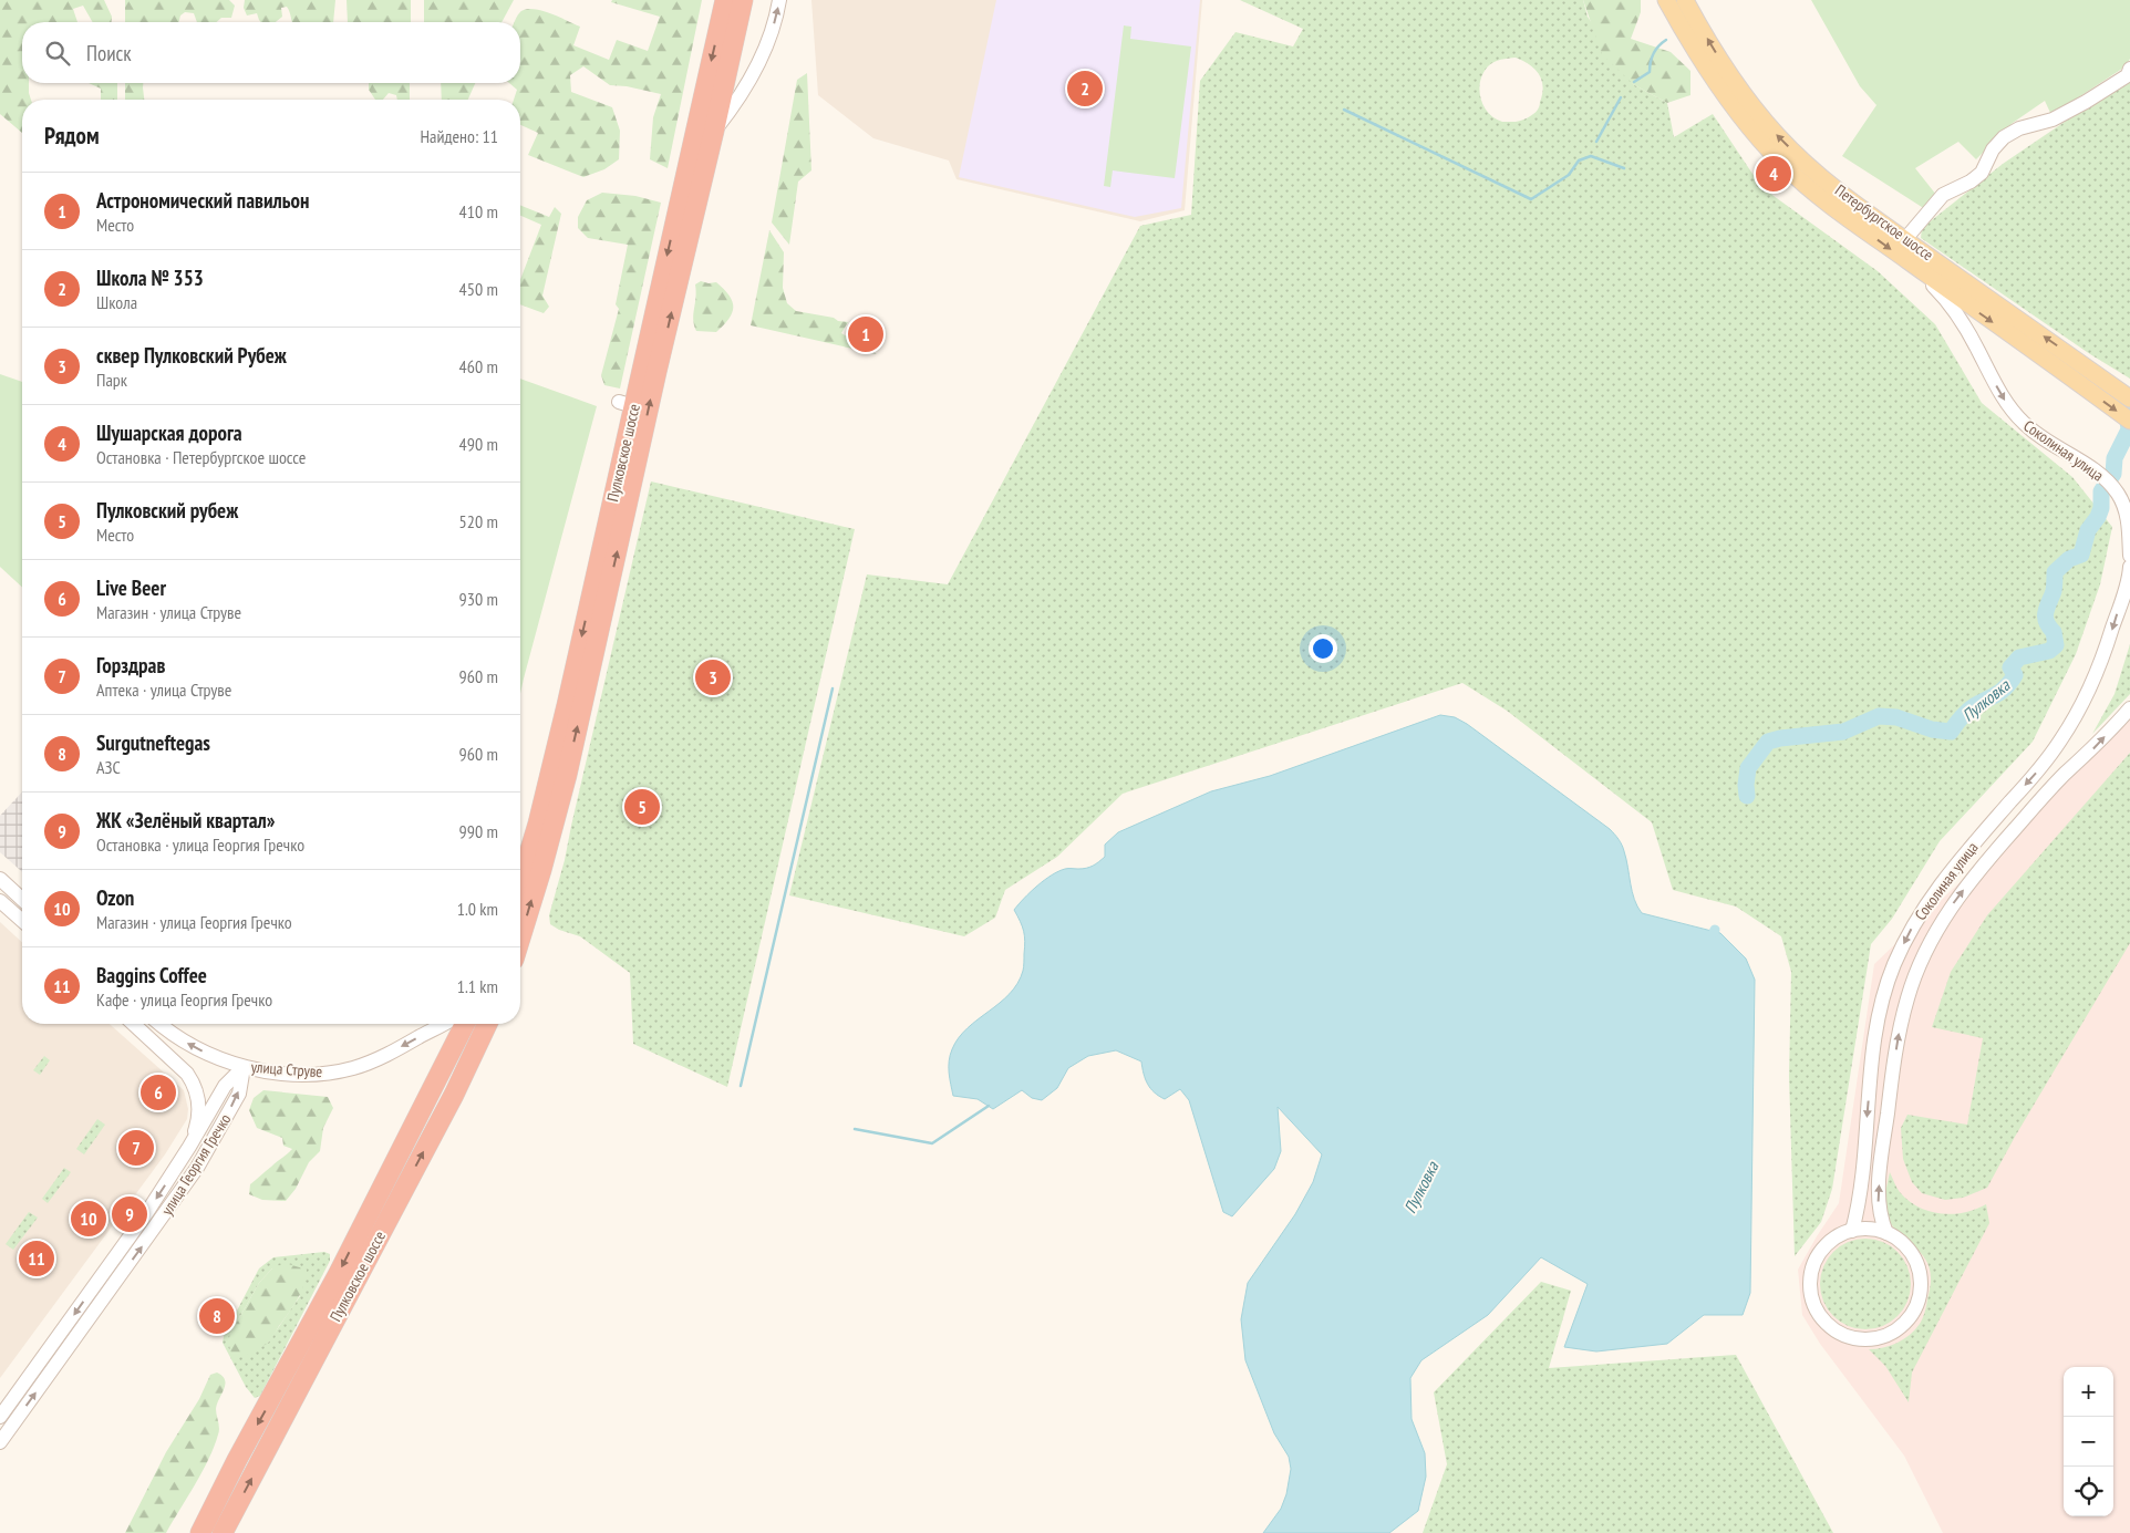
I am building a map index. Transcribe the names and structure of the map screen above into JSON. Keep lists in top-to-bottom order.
{
  "streets": {
    "highway": ["Пулковское шоссе"],
    "main road": ["Петербургское шоссе"],
    "street": ["Соколиная улица", "улица Струве", "улица Георгия Гречко"]
  },
  "crossings": [
    ["Петербургское шоссе", "Соколиная улица"],
    ["улица Струве", "улица Георгия Гречко"]
  ],
  "one_way": ["улица Струве"],
  "water": ["Пулковка"],
  "page": {
    "search": "Поиск",
    "pins": [
      "2",
      "4",
      "1",
      "3",
      "5",
      "6",
      "7",
      "9",
      "10",
      "11",
      "8"
    ],
    "heading": ["Рядом", "Найдено: 11"],
    "list": [
      {
        "mark": "1",
        "name": "Астрономический павильон",
        "note": "Место",
        "value": "410 m"
      },
      {
        "mark": "2",
        "name": "Школа № 353",
        "note": "Школа",
        "value": "450 m"
      },
      {
        "mark": "3",
        "name": "сквер Пулковский Рубеж",
        "note": "Парк",
        "value": "460 m"
      },
      {
        "mark": "4",
        "name": "Шушарская дорога",
        "note": "Остановка · Петербургское шоссе",
        "value": "490 m"
      },
      {
        "mark": "5",
        "name": "Пулковский рубеж",
        "note": "Место",
        "value": "520 m"
      },
      {
        "mark": "6",
        "name": "Live Beer",
        "note": "Магазин · улица Струве",
        "value": "930 m"
      },
      {
        "mark": "7",
        "name": "Горздрав",
        "note": "Аптека · улица Струве",
        "value": "960 m"
      },
      {
        "mark": "8",
        "name": "Surgutneftegas",
        "note": "АЗС",
        "value": "960 m"
      },
      {
        "mark": "9",
        "name": "ЖК «Зелёный квартал»",
        "note": "Остановка · улица Георгия Гречко",
        "value": "990 m"
      },
      {
        "mark": "10",
        "name": "Ozon",
        "note": "Магазин · улица Георгия Гречко",
        "value": "1.0 km"
      },
      {
        "mark": "11",
        "name": "Baggins Coffee",
        "note": "Кафе · улица Георгия Гречко",
        "value": "1.1 km"
      }
    ],
    "map_buttons": ["+", "−"]
  }
}
